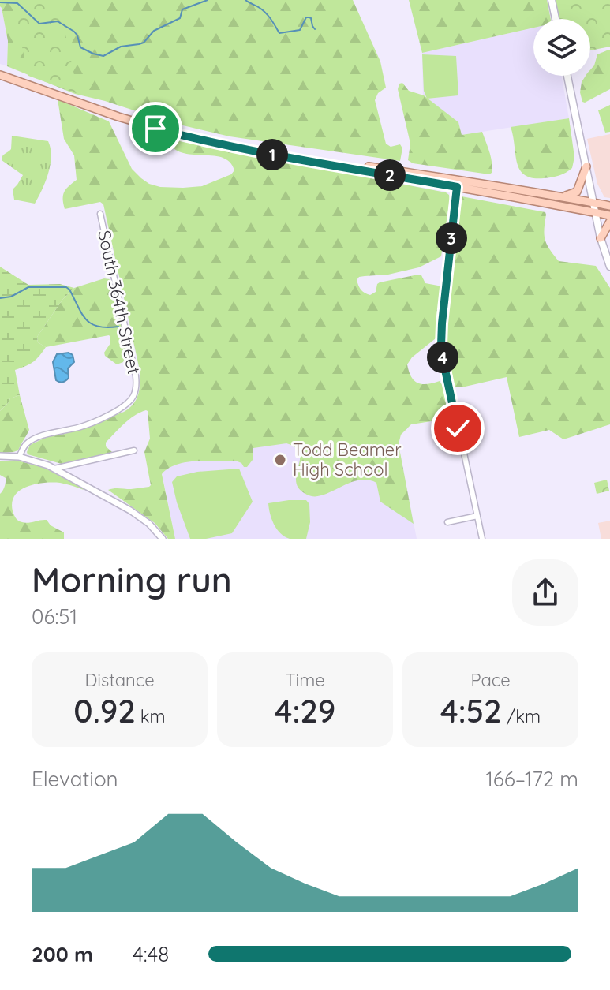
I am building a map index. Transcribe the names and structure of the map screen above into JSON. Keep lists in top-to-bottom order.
{
  "streets": {
    "street": ["South 364th Street"]
  },
  "places": ["Todd Beamer High School"],
  "page": {
    "pins": [
      "1",
      "2",
      "3",
      "4"
    ],
    "heading": ["Morning run", "06:51"],
    "stats": [
      ["Distance", "0.92 km"],
      ["Time", "4:29"],
      ["Pace", "4:52 /km"]
    ],
    "chart": ["Elevation", "166–172 m"],
    "list": [
      {
        "name": "200 m",
        "note": "4:48"
      }
    ]
  }
}
